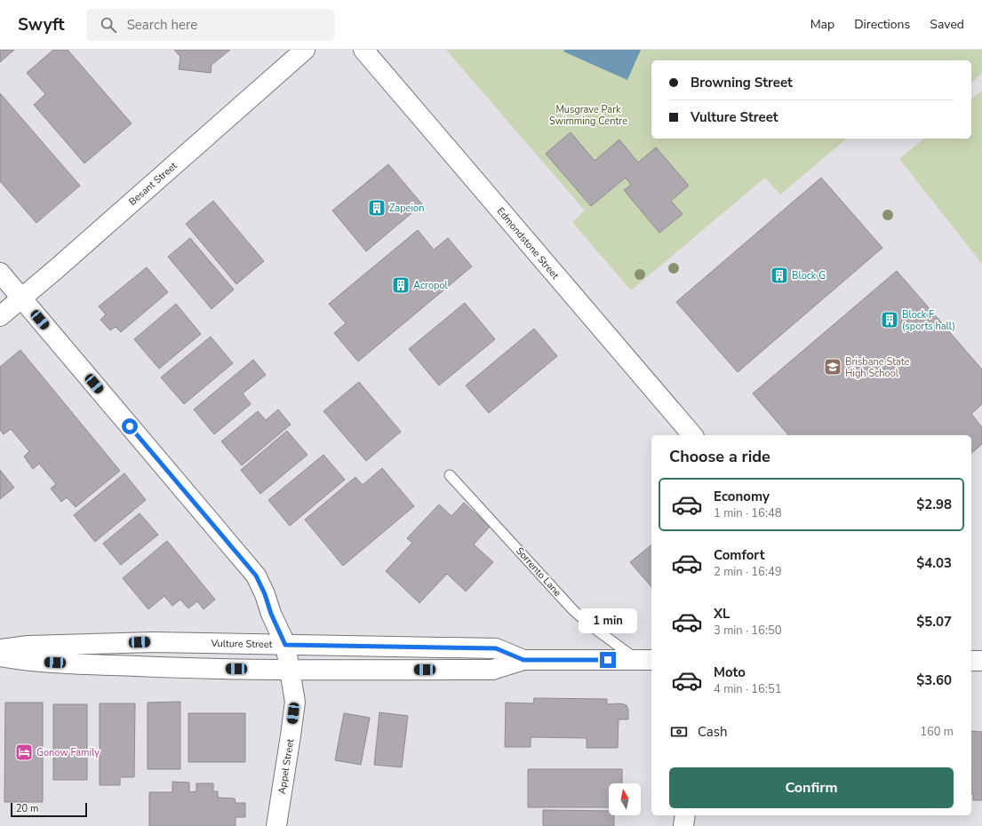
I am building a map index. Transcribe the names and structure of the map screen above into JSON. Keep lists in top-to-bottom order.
{
  "streets": {
    "street": [
      "Besant Street",
      "Edmondstone Street",
      "Vulture Street",
      "Appel Street"
    ],
    "lane": ["Sorrento Lane"]
  },
  "crossings": [
    ["Besant Street", "Appel Street"],
    ["Sorrento Lane", "Vulture Street"],
    ["Vulture Street", "Appel Street"]
  ],
  "parks": ["Musgrave Park Swimming Centre"],
  "places": {
    "building": [
      "Zapeion",
      "Block G",
      "Acropol",
      "Block F (sports hall)"
    ],
    "school or university": ["Brisbane State High School"],
    "hotel": ["Gonow Family"]
  },
  "scale_bar": "20 m",
  "north": "top",
  "page": {
    "header": "Swyft",
    "search": "Search here",
    "nav": ["Map", "Directions", "Saved"],
    "banner": ["Browning Street", "Vulture Street"],
    "heading": "Choose a ride",
    "list": [
      {
        "name": "Economy",
        "note": "1 min · 16:48",
        "value": "$2.98"
      },
      {
        "name": "Comfort",
        "note": "2 min · 16:49",
        "value": "$4.03"
      },
      {
        "name": "XL",
        "note": "3 min · 16:50",
        "value": "$5.07"
      },
      {
        "name": "Moto",
        "note": "4 min · 16:51",
        "value": "$3.60"
      }
    ],
    "bubble": "1 min",
    "pay": ["Cash", "160 m"],
    "buttons": "Confirm",
    "scale": "20 m"
  }
}
